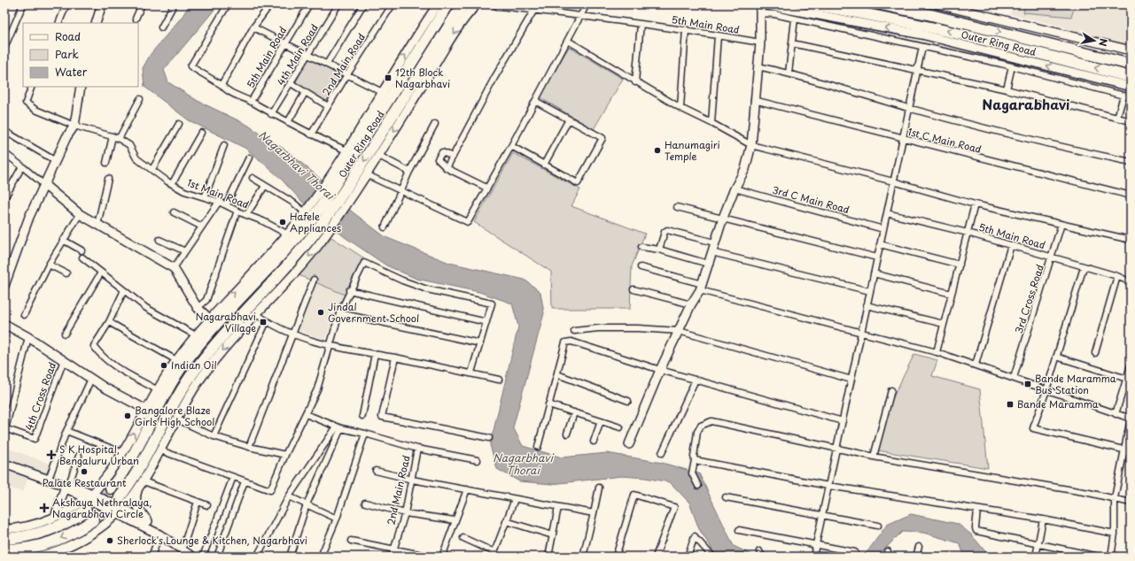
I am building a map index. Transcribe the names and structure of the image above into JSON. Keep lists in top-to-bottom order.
{
  "streets": {
    "highway": ["Outer Ring Road"],
    "street": [
      "5th Main Road",
      "4th Main Road",
      "2nd Main Road",
      "1st C Main Road",
      "1st Main Road",
      "3rd C Main Road",
      "3rd Cross Road",
      "4th Cross Road"
    ]
  },
  "crossings": [
    ["5th Main Road", "3rd Cross Road"]
  ],
  "districts": ["Nagarabhavi"],
  "water": ["Nagarbhavi Thorai"],
  "places": {
    "transit": [
      "12th Block Nagarbhavi",
      "Nagarabhavi Village",
      "Bande Maramma Bus Station",
      "Bande Maramma"
    ],
    "other": [
      "Hanumagiri Temple",
      "Hafele Appliances",
      "Jindal Government School",
      "Indian Oil",
      "Bangalore Blaze Girls High School",
      "Palate Restaurant",
      "Sherlock's Lounge & Kitchen, Nagarbhavi"
    ],
    "health": ["S K Hospital, Bengaluru Urban", "Akshaya Nethralaya, Nagarabhavi Circle"]
  },
  "legend": ["Road", "Park", "Water"],
  "north": "right"
}
